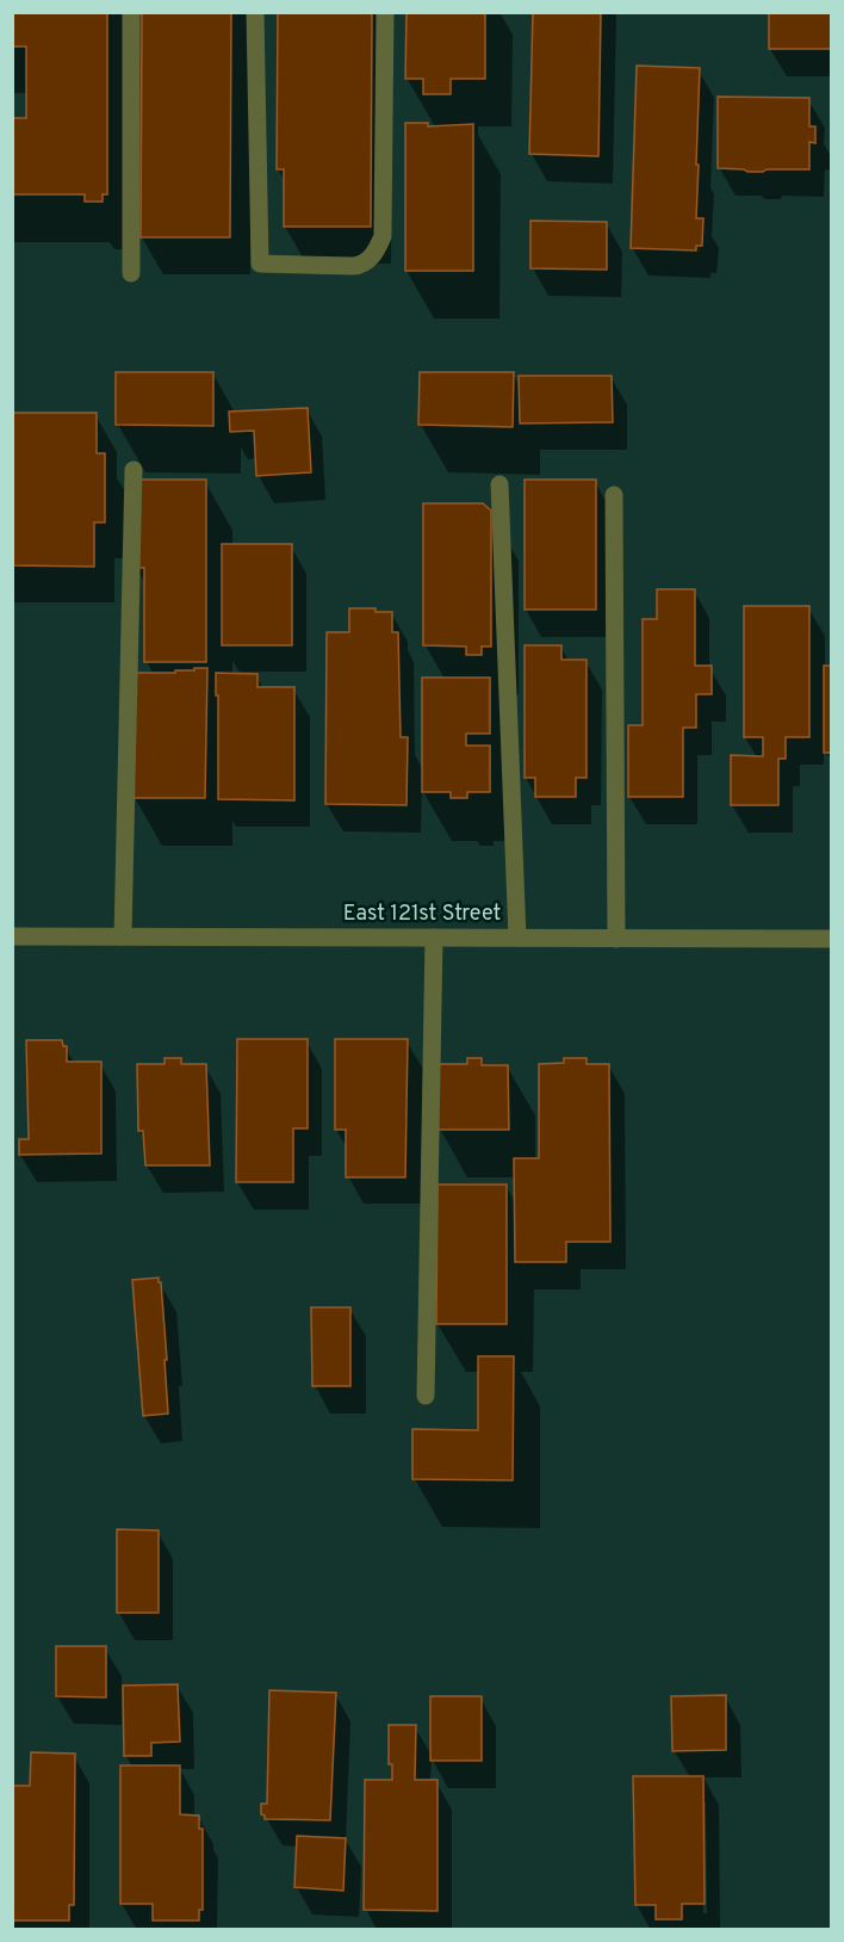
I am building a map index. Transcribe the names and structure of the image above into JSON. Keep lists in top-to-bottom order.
{
  "streets": {
    "street": ["East 121st Street"]
  }
}
